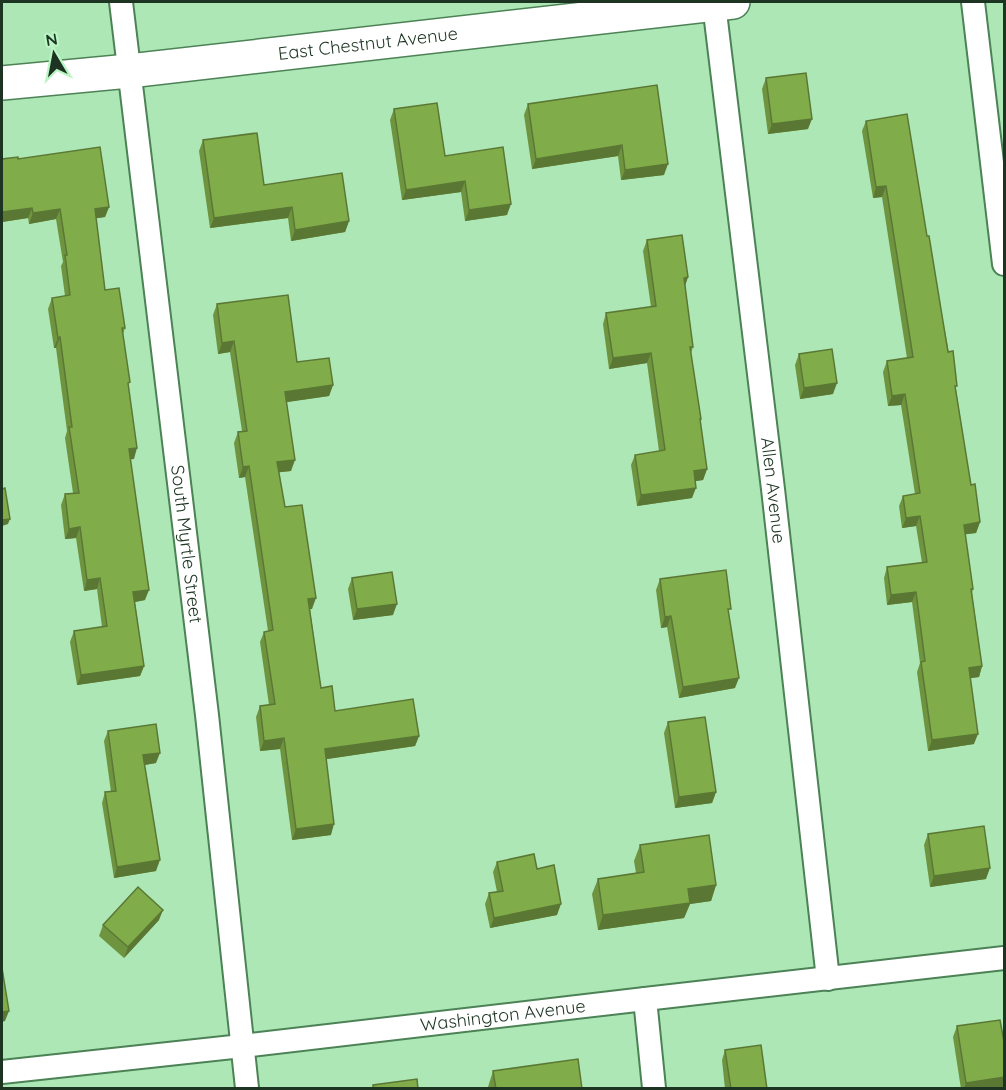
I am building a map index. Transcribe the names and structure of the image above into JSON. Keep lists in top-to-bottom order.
{
  "streets": {
    "street": [
      "East Chestnut Avenue",
      "Allen Avenue",
      "South Myrtle Street",
      "Washington Avenue"
    ]
  },
  "crossings": [
    ["East Chestnut Avenue", "Allen Avenue"],
    ["East Chestnut Avenue", "South Myrtle Street"],
    ["Allen Avenue", "Washington Avenue"],
    ["South Myrtle Street", "Washington Avenue"]
  ],
  "north": "top"
}
